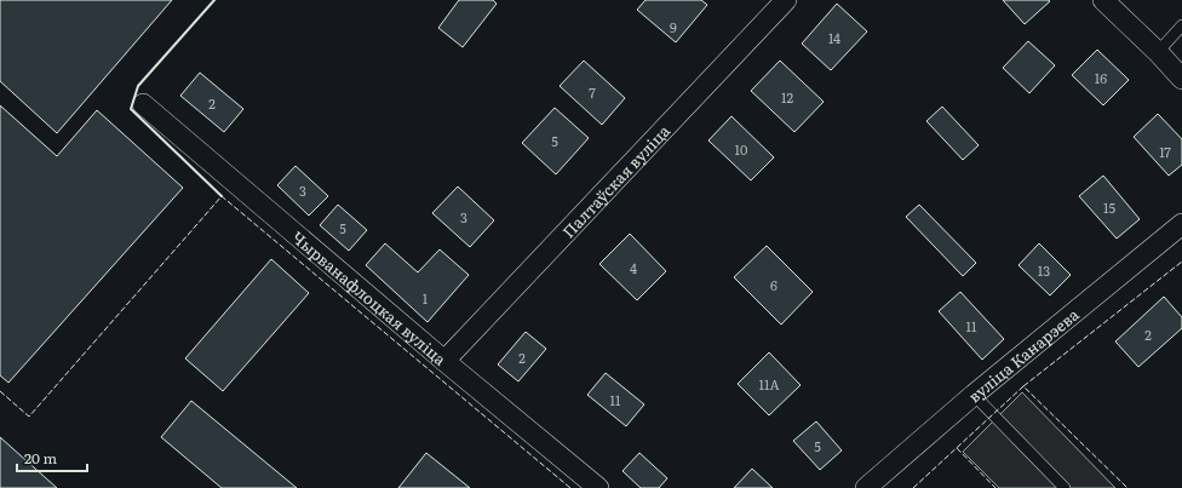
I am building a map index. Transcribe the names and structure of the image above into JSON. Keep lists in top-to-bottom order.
{
  "streets": {
    "street": ["Палтаўская вуліца", "Чырванафлоцкая вуліца", "вуліца Канарэева"]
  },
  "crossings": [
    ["Палтаўская вуліца", "Чырванафлоцкая вуліца"]
  ],
  "house_numbers": [
    "9",
    "14",
    "16",
    "7",
    "12",
    "2",
    "5",
    "10",
    "17",
    "3",
    "15",
    "3",
    "5",
    "4",
    "13",
    "6",
    "1",
    "11",
    "2",
    "2",
    "11А",
    "11",
    "5"
  ],
  "scale_bar": "20 m"
}
